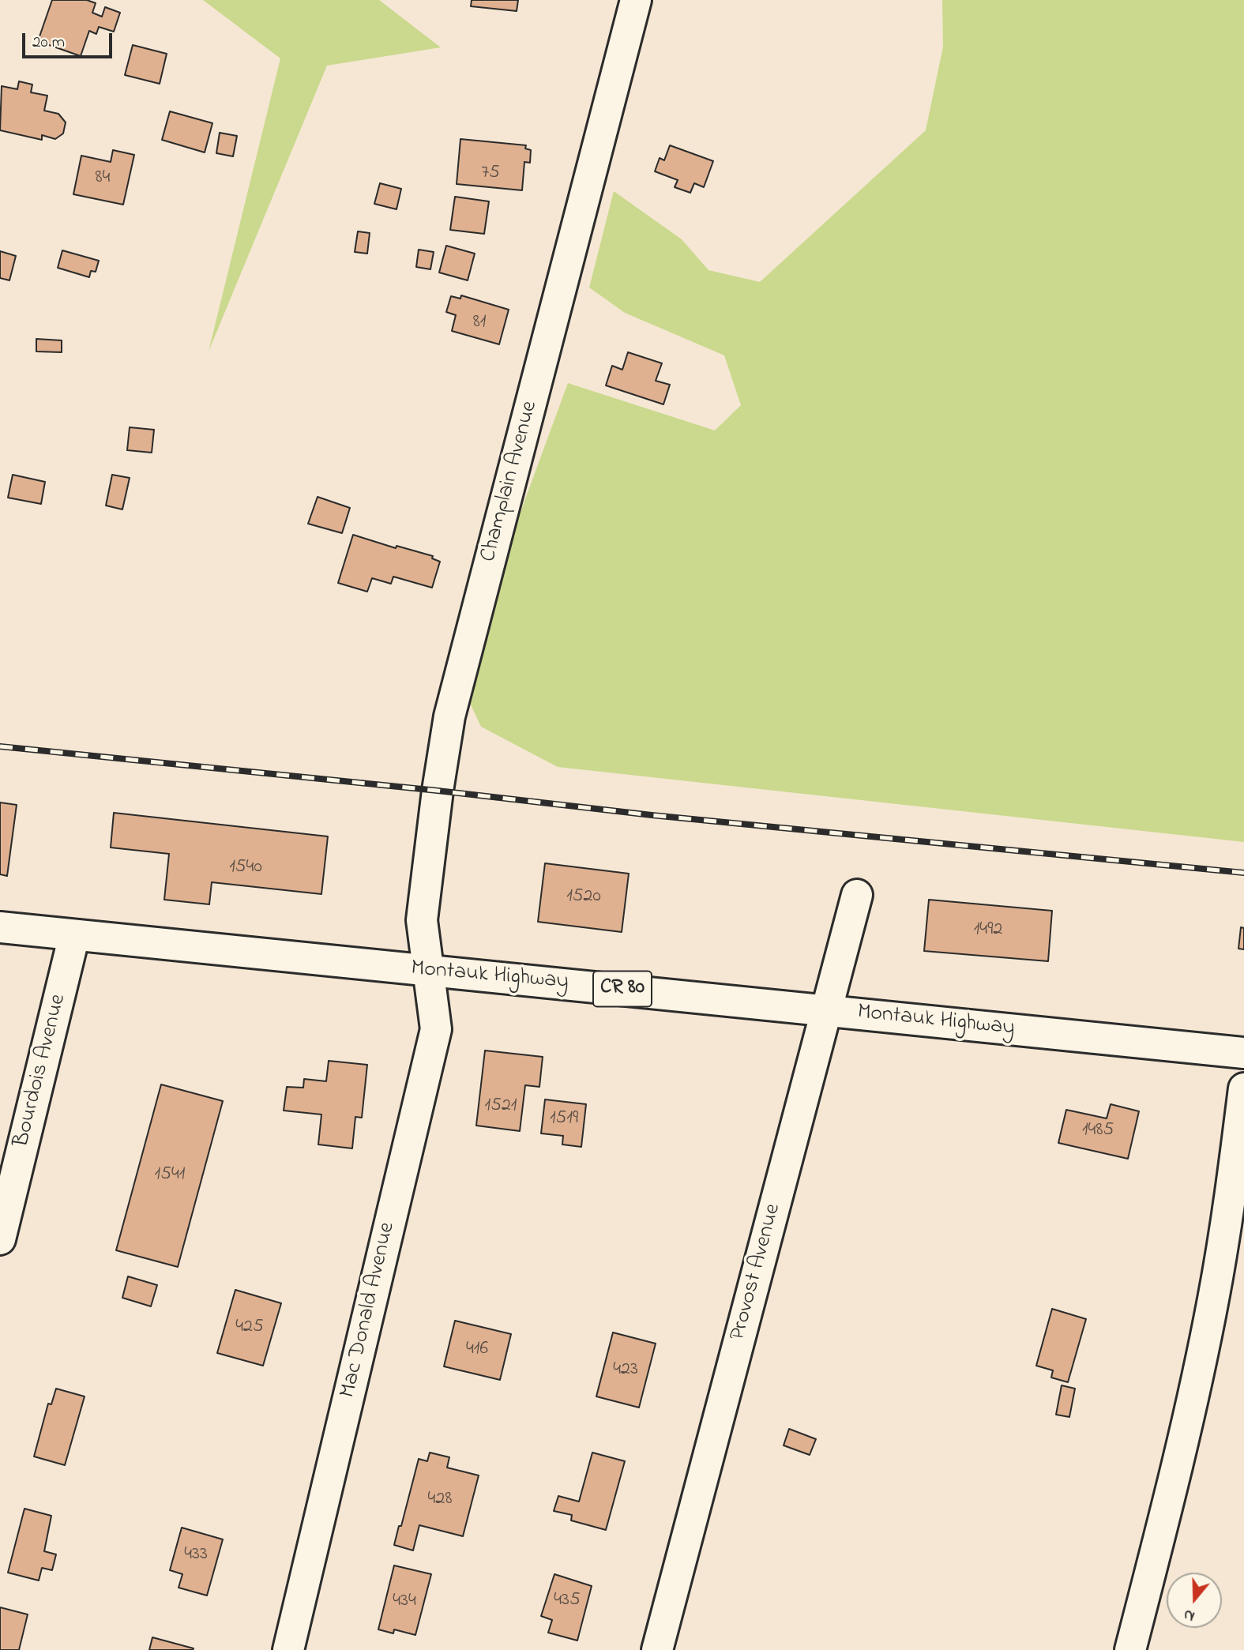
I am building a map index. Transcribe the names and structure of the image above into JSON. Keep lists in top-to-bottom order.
{
  "streets": {
    "street": [
      "Champlain Avenue",
      "Montauk Highway",
      "CR 80",
      "Bourdois Avenue",
      "Provost Avenue",
      "Mac Donald Avenue"
    ]
  },
  "crossings": [
    ["Champlain Avenue", "Montauk Highway"],
    ["Champlain Avenue", "Mac Donald Avenue"],
    ["Montauk Highway", "Bourdois Avenue"],
    ["Montauk Highway", "Provost Avenue"],
    ["Montauk Highway", "Mac Donald Avenue"]
  ],
  "house_numbers": [
    "75",
    "84",
    "81",
    "1540",
    "1520",
    "1492",
    "1521",
    "1519",
    "1485",
    "1541",
    "425",
    "416",
    "423",
    "428",
    "433",
    "435",
    "434"
  ],
  "scale_bar": "20 m",
  "north": "bottom"
}
